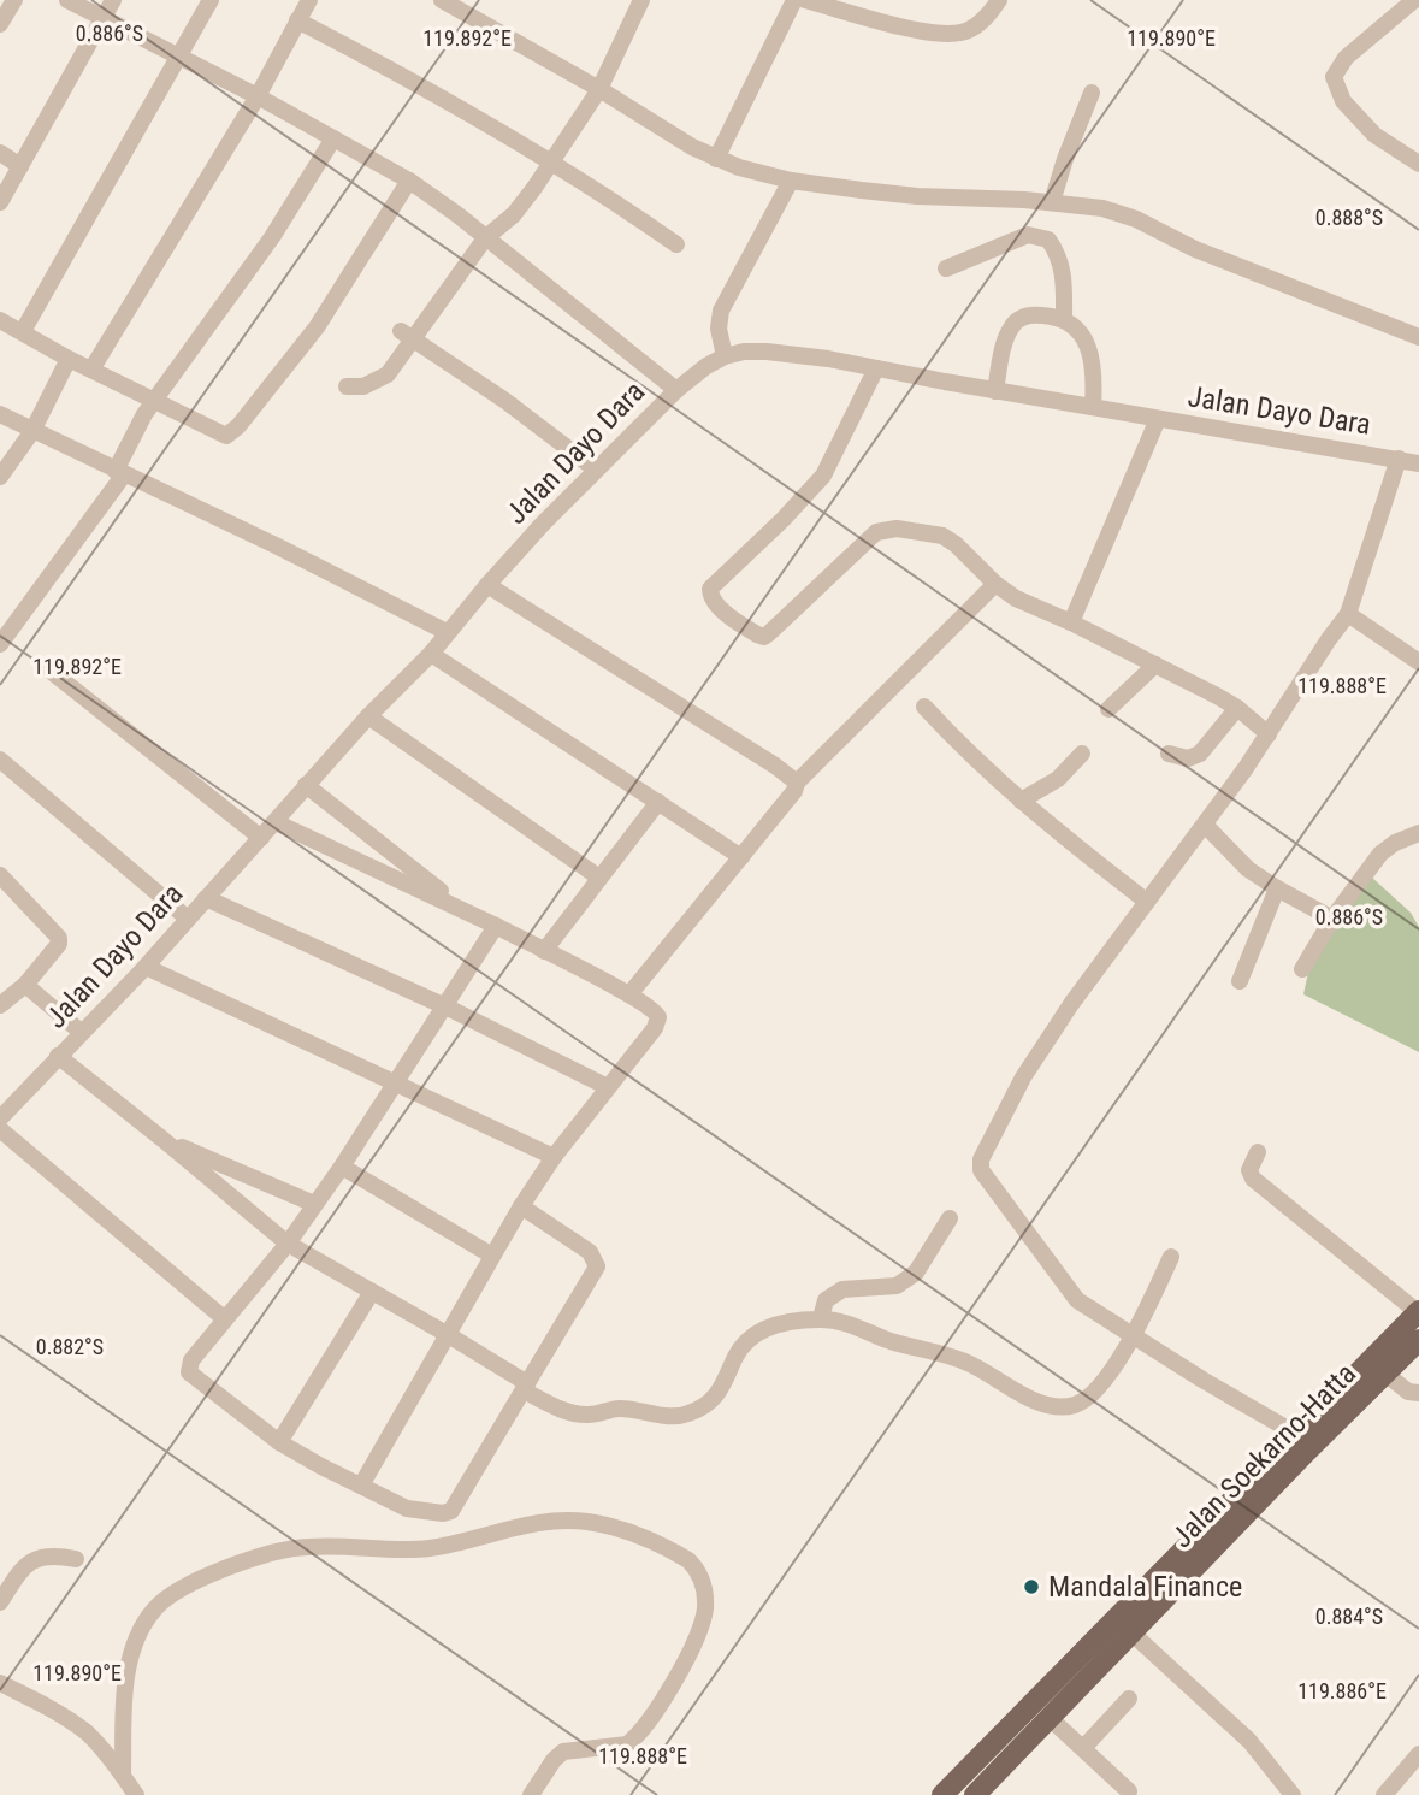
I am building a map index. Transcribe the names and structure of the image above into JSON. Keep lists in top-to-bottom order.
{
  "streets": {
    "main road": ["Jalan Soekarno-Hatta"],
    "street": ["Jalan Dayo Dara"]
  },
  "places": ["Mandala Finance"],
  "coordinates": [
    "0.886°S",
    "119.892°E",
    "119.890°E",
    "0.888°S",
    "119.888°E",
    "0.882°S",
    "0.884°S",
    "119.886°E"
  ]
}
